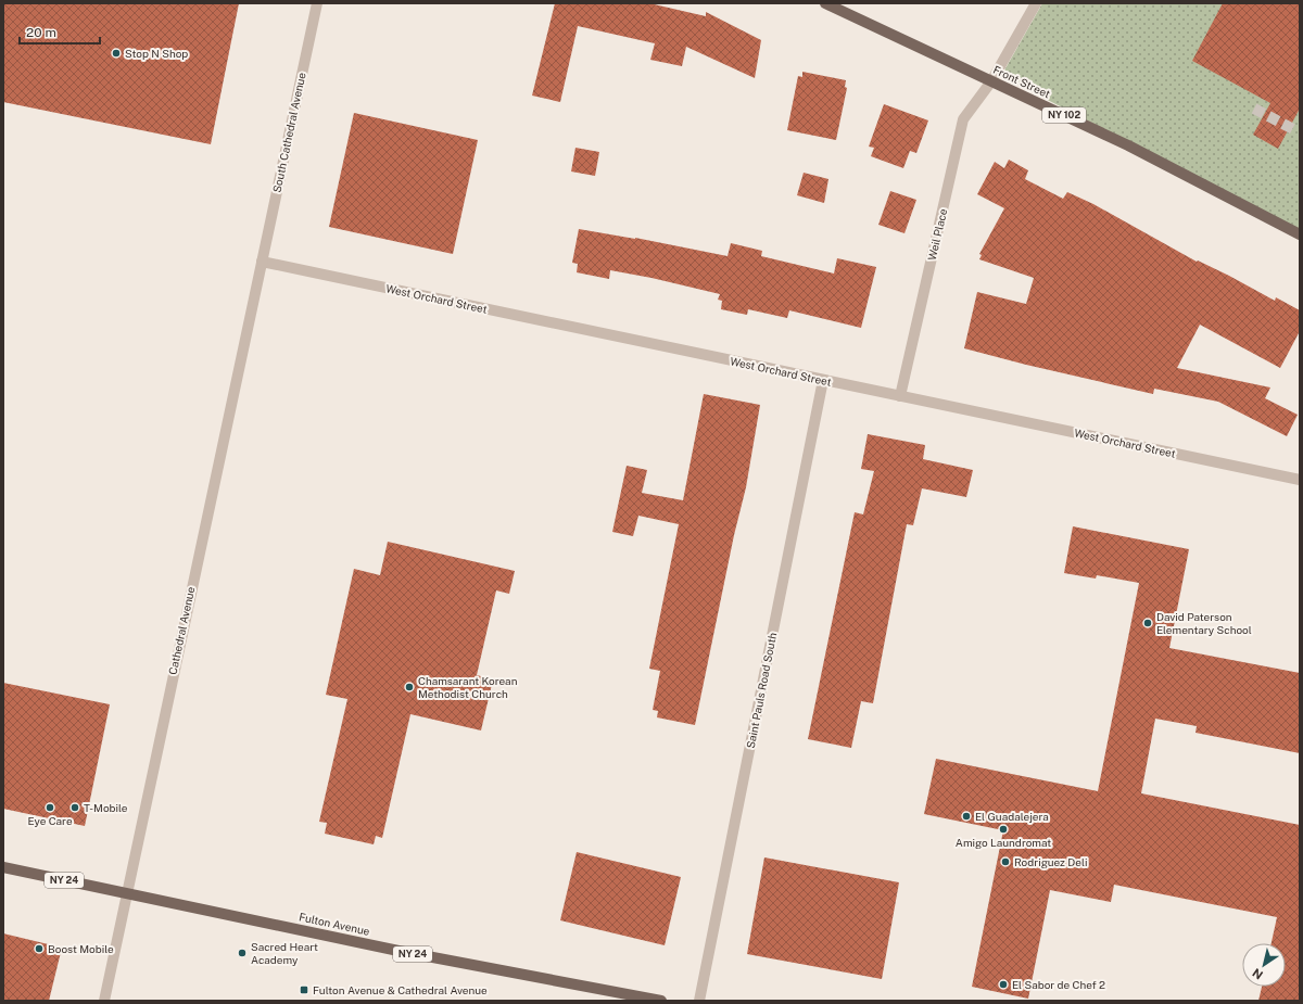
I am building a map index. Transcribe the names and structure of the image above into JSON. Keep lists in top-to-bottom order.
{
  "streets": {
    "main road": [
      "Front Street",
      "NY 102",
      "NY 24",
      "Fulton Avenue"
    ],
    "street": [
      "South Cathedral Avenue",
      "Weil Place",
      "West Orchard Street",
      "Cathedral Avenue",
      "Saint Pauls Road South"
    ]
  },
  "crossings": [
    ["Front Street", "Weil Place"],
    ["South Cathedral Avenue", "West Orchard Street"],
    ["South Cathedral Avenue", "Cathedral Avenue"],
    ["Weil Place", "West Orchard Street"],
    ["West Orchard Street", "Cathedral Avenue"],
    ["West Orchard Street", "Saint Pauls Road South"],
    ["Cathedral Avenue", "Fulton Avenue"]
  ],
  "places": {
    "other": [
      "Stop N Shop",
      "David Paterson Elementary School",
      "Chamsarant Korean Methodist Church",
      "Eye Care",
      "T-Mobile",
      "El Guadalejera",
      "Amigo Laundromat",
      "Rodriguez Deli",
      "Boost Mobile",
      "Sacred Heart Academy",
      "El Sabor de Chef 2"
    ],
    "transit": ["Fulton Avenue & Cathedral Avenue"]
  },
  "scale_bar": "20 m",
  "north": "bottom left"
}
